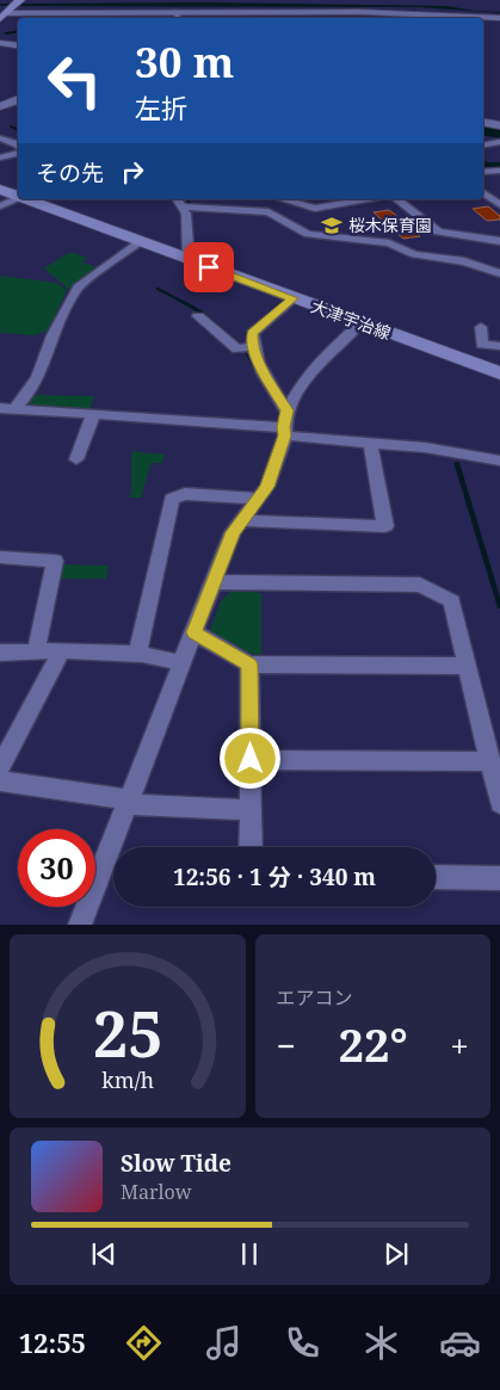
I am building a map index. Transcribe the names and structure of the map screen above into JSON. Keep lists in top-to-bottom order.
{
  "streets": {
    "main road": ["大津宇治線"]
  },
  "places": {
    "school or university": ["桜木保育園"]
  },
  "page": {
    "turn": ["30 m", "左折"],
    "then": "その先",
    "limit": "30",
    "trip": "12:56 · 1 分 · 340 m",
    "tile": "エアコン",
    "heat": ["−", "22°", "+"],
    "song": ["Slow Tide", "Marlow"],
    "tabs": "12:55",
    "gauge": ["25", "km/h"]
  }
}
